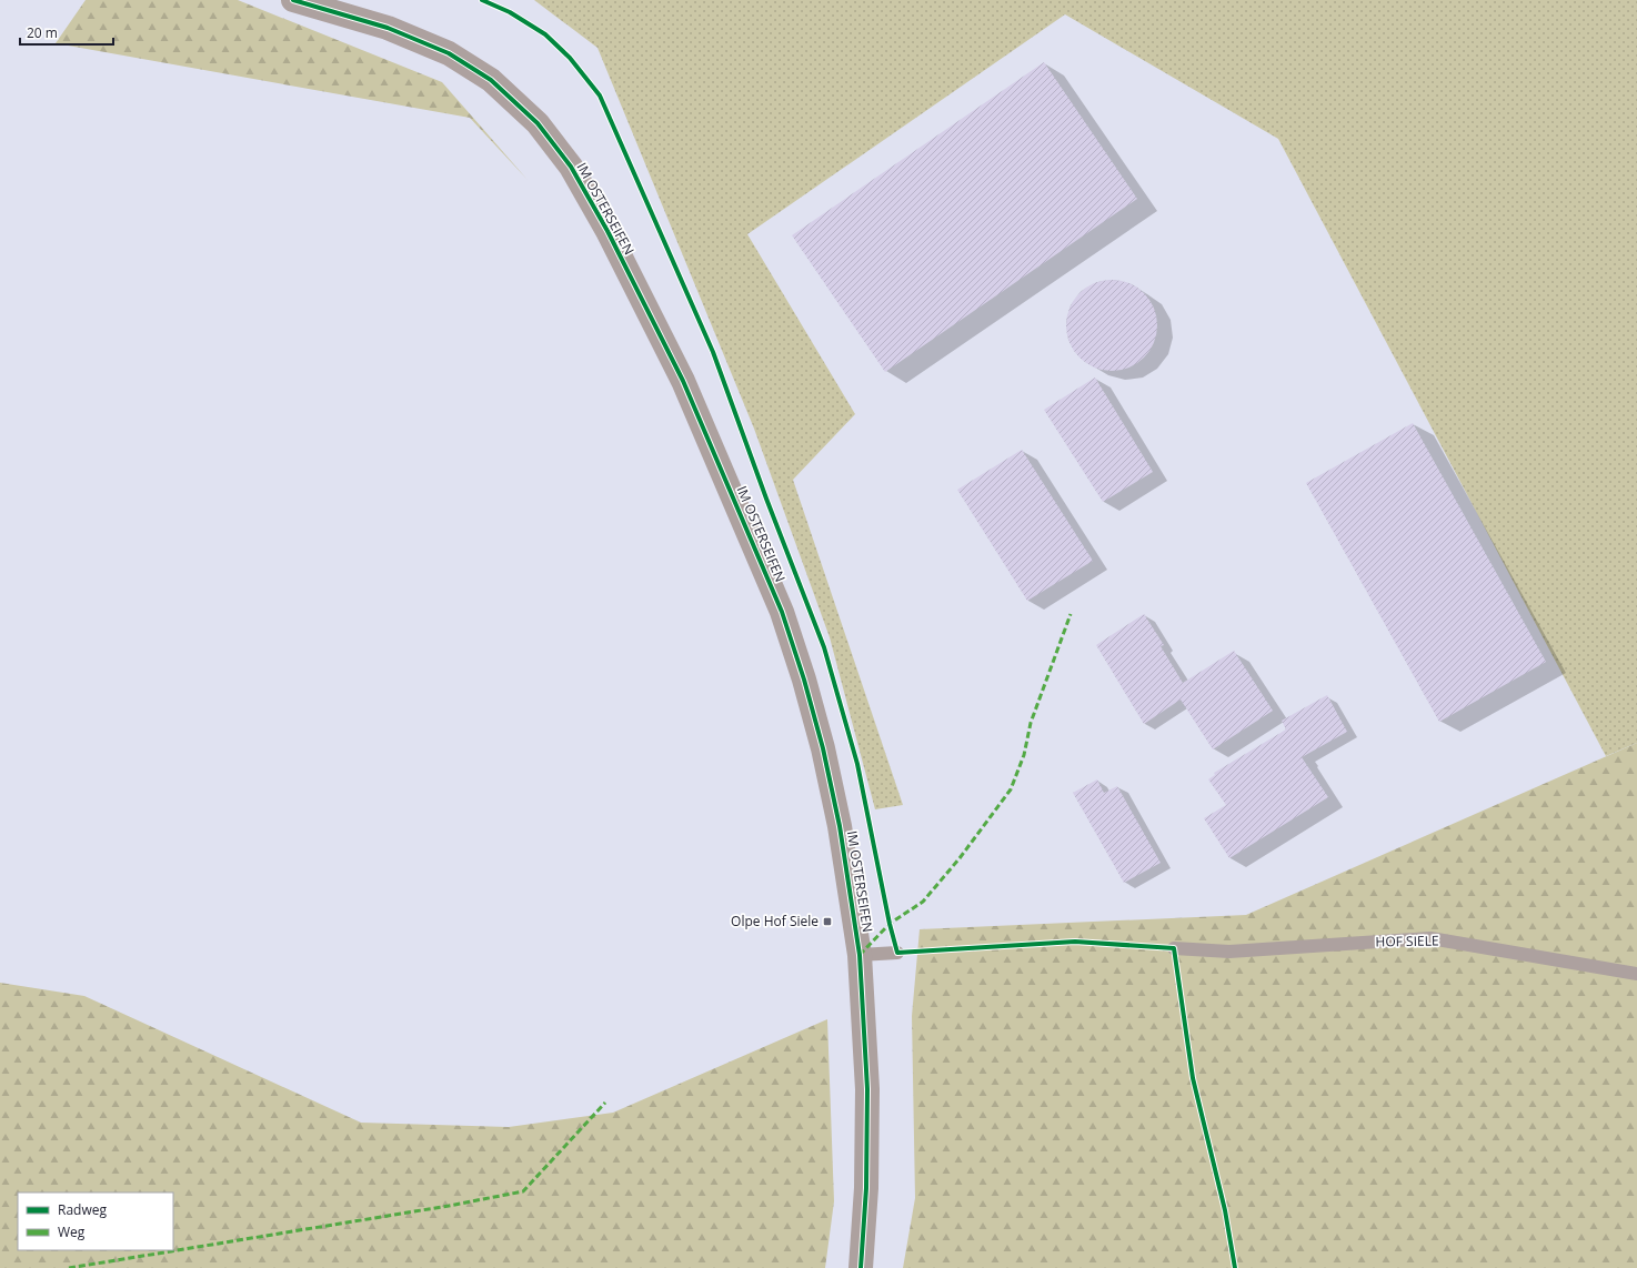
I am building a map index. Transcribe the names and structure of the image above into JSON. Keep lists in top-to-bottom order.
{
  "streets": {
    "street": ["IM OSTERSEIFEN"],
    "lane": ["HOF SIELE"]
  },
  "places": {
    "transit": ["Olpe Hof Siele"]
  },
  "legend": ["Radweg", "Weg"],
  "scale_bar": "20 m"
}
